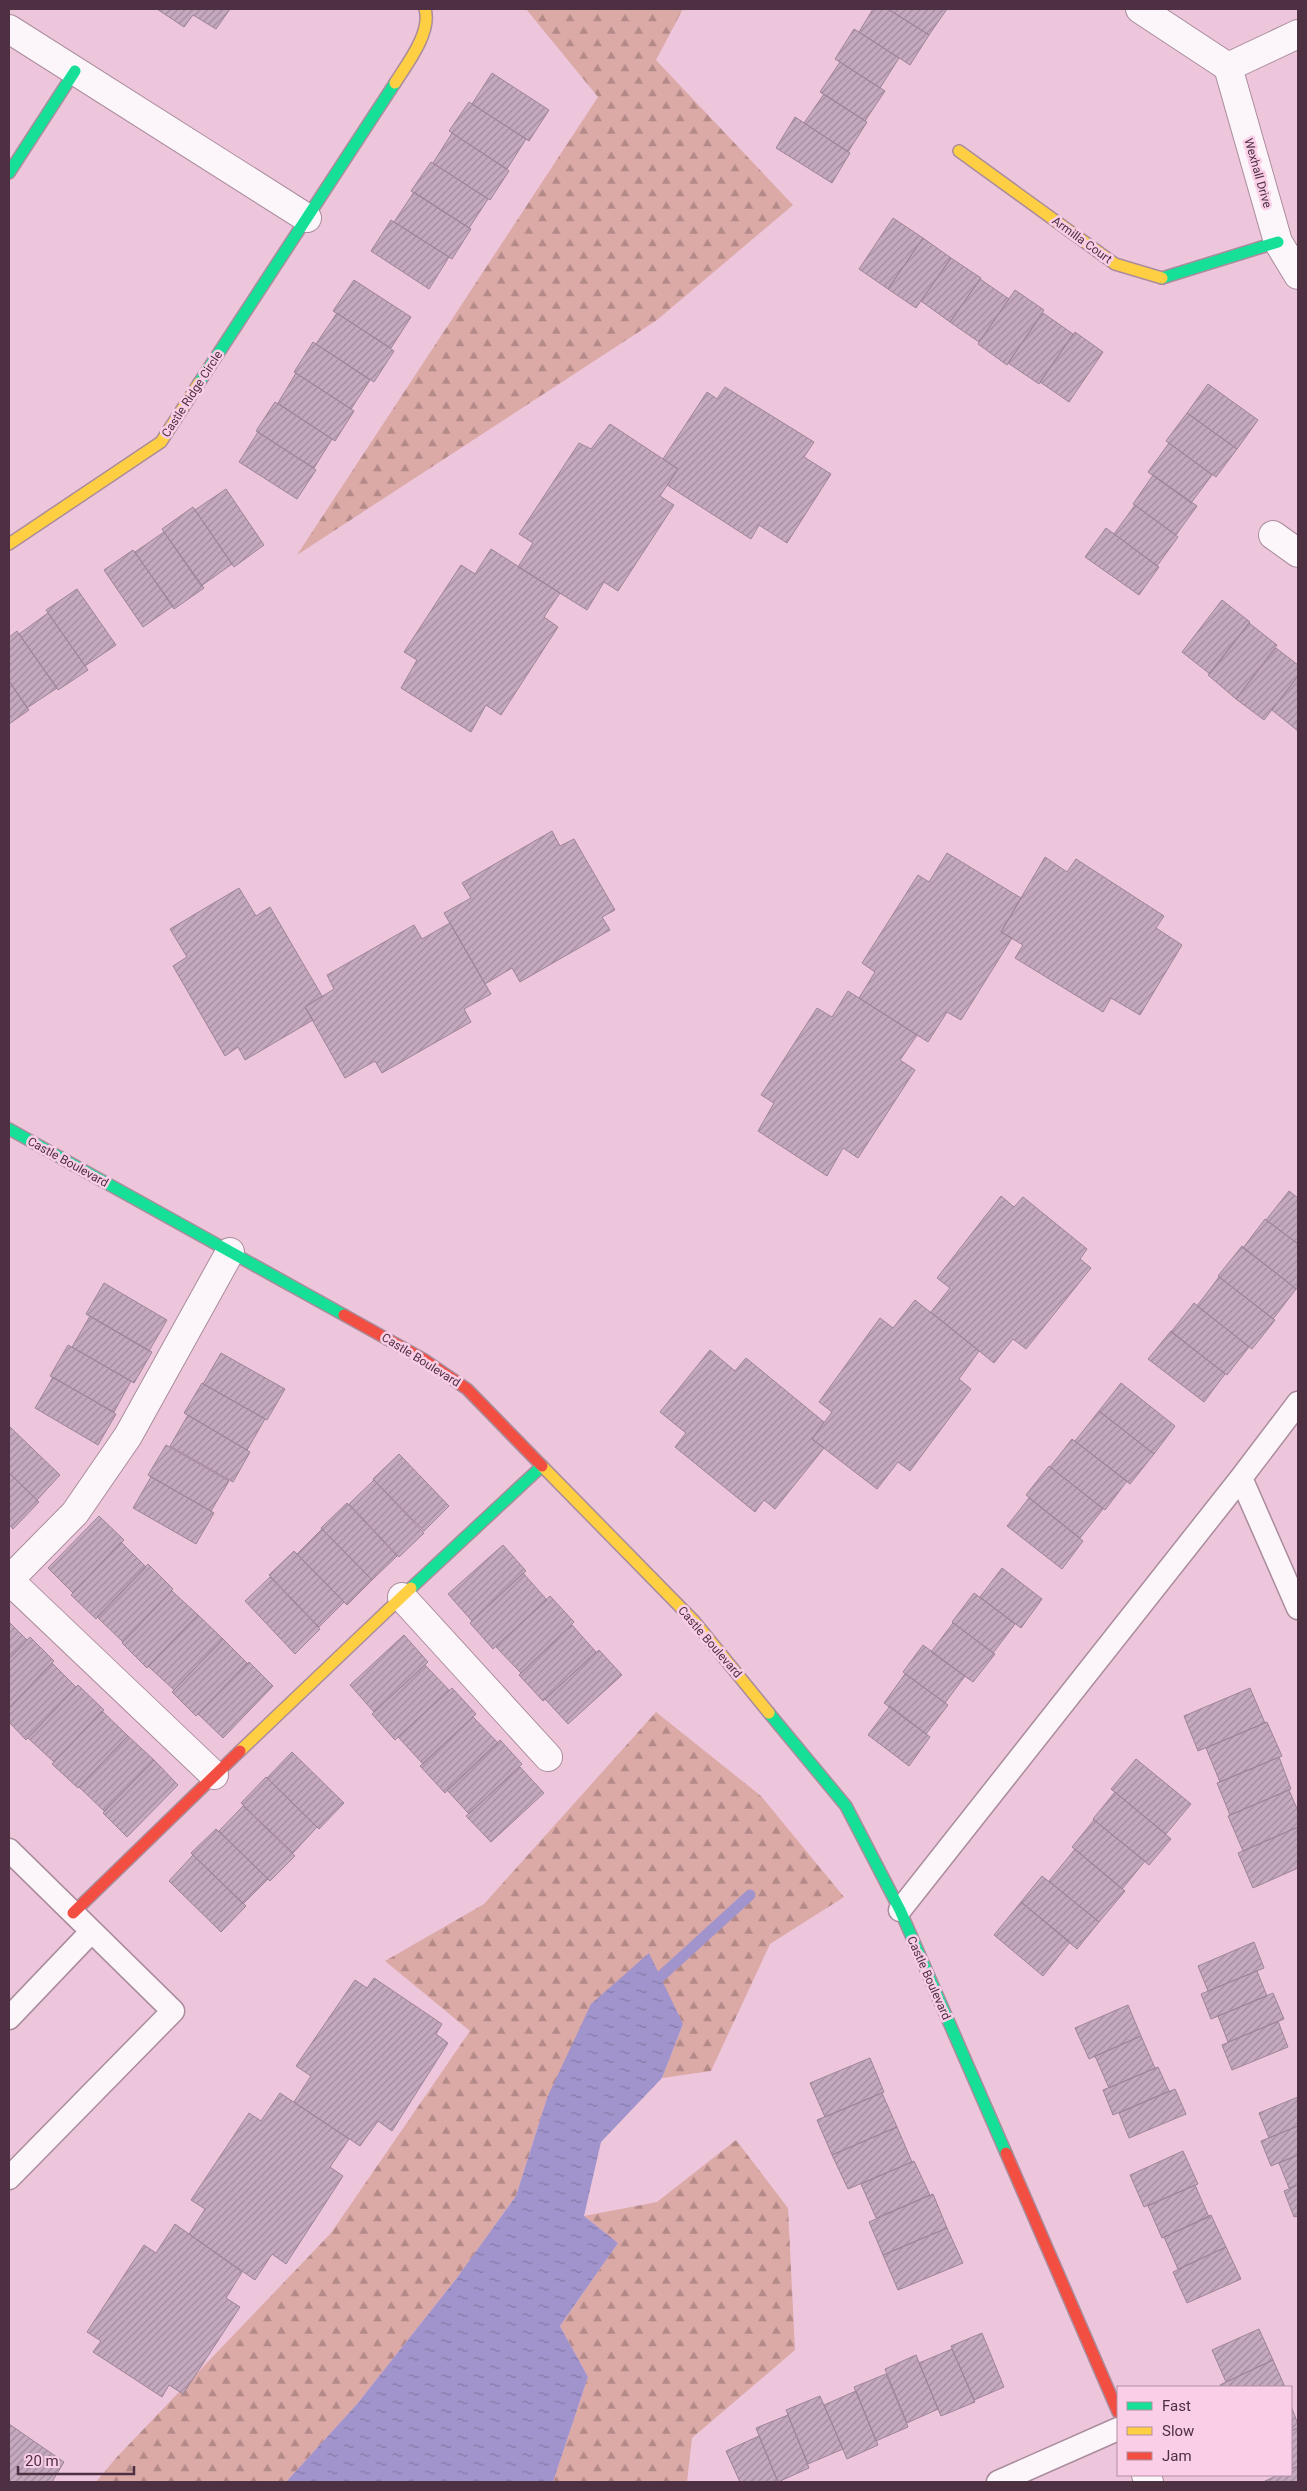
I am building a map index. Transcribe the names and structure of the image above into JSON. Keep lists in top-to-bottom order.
{
  "streets": {
    "street": [
      "Wexhall Drive",
      "Armilla Court",
      "Castle Ridge Circle",
      "Castle Boulevard"
    ]
  },
  "crossings": [
    ["Wexhall Drive", "Armilla Court"]
  ],
  "legend": ["Fast", "Slow", "Jam"],
  "scale_bar": "20 m"
}
